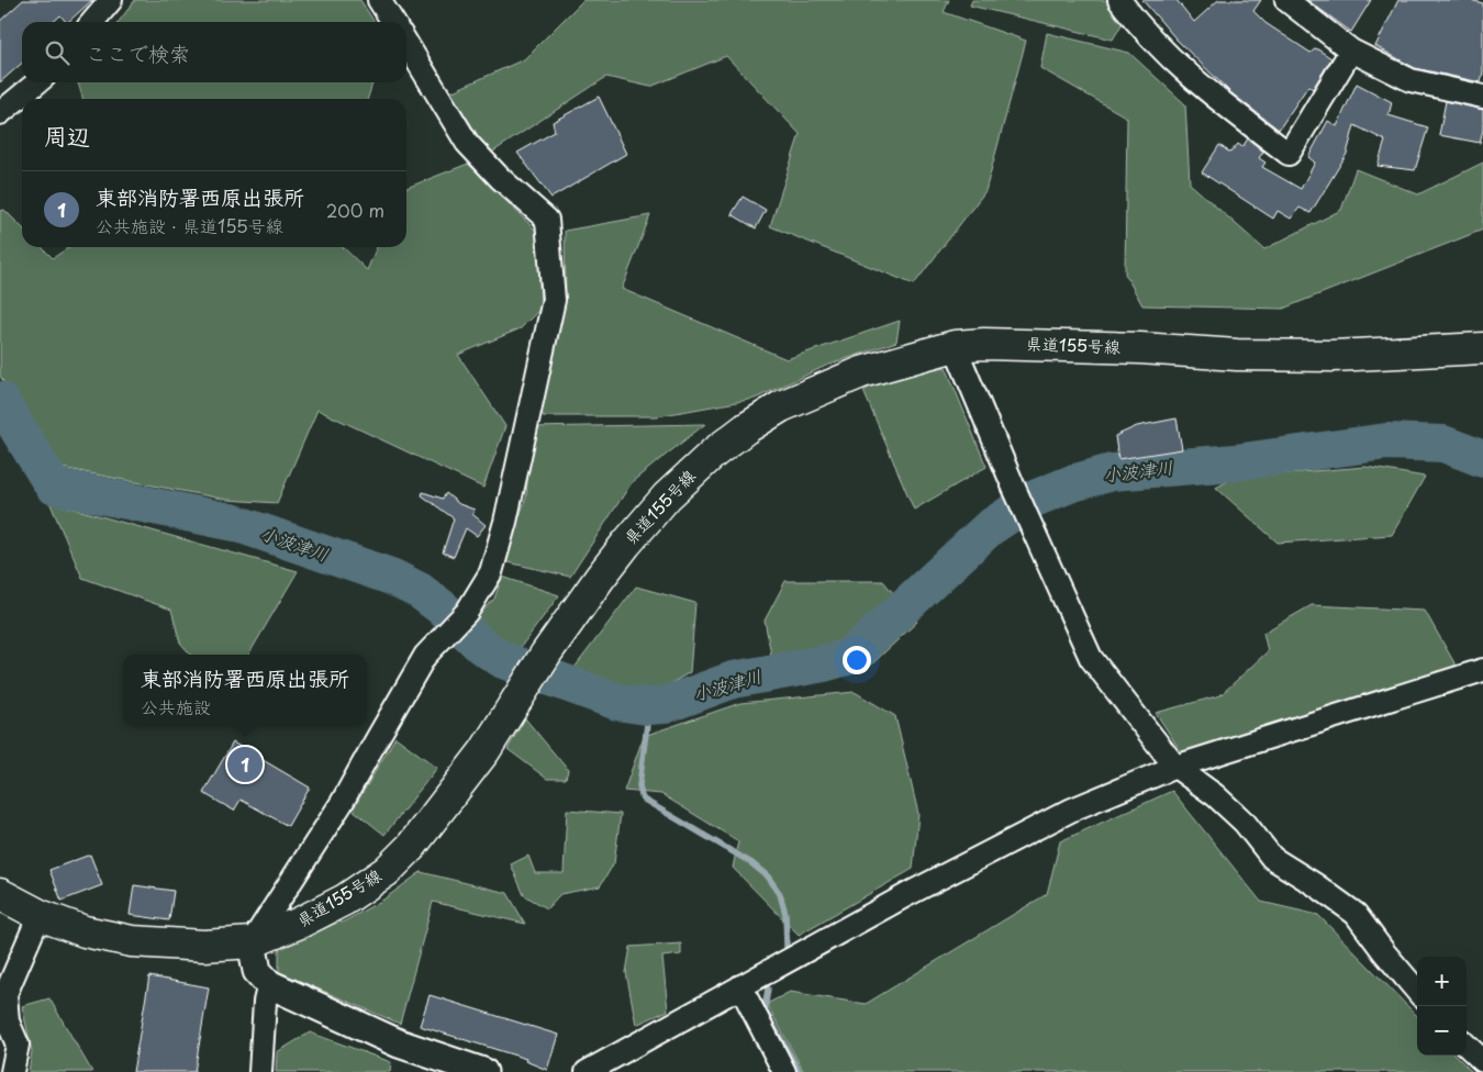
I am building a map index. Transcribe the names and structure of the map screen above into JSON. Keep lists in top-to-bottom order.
{
  "streets": {
    "main road": ["県道155号線"]
  },
  "water": ["小波津川"],
  "page": {
    "search": "ここで検索",
    "heading": "周辺",
    "list": [
      {
        "mark": "1",
        "name": "東部消防署西原出張所",
        "note": "公共施設 · 県道155号線",
        "value": "200 m"
      }
    ],
    "popup": ["東部消防署西原出張所", "公共施設"],
    "pins": "1",
    "map_buttons": ["+", "−"]
  }
}
